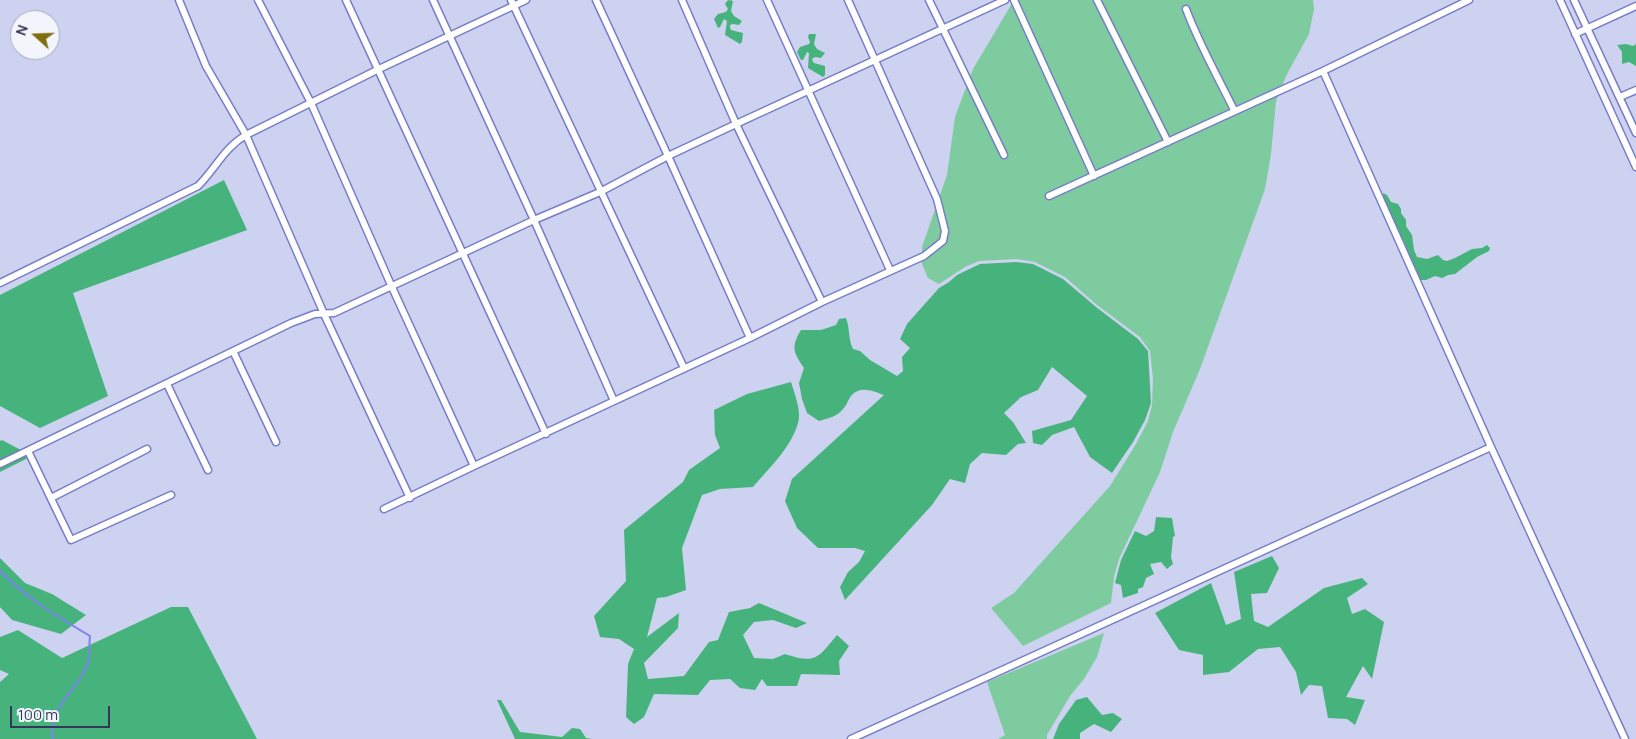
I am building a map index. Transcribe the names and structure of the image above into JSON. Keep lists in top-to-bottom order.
{
  "scale_bar": "100 m",
  "north": "left"
}
